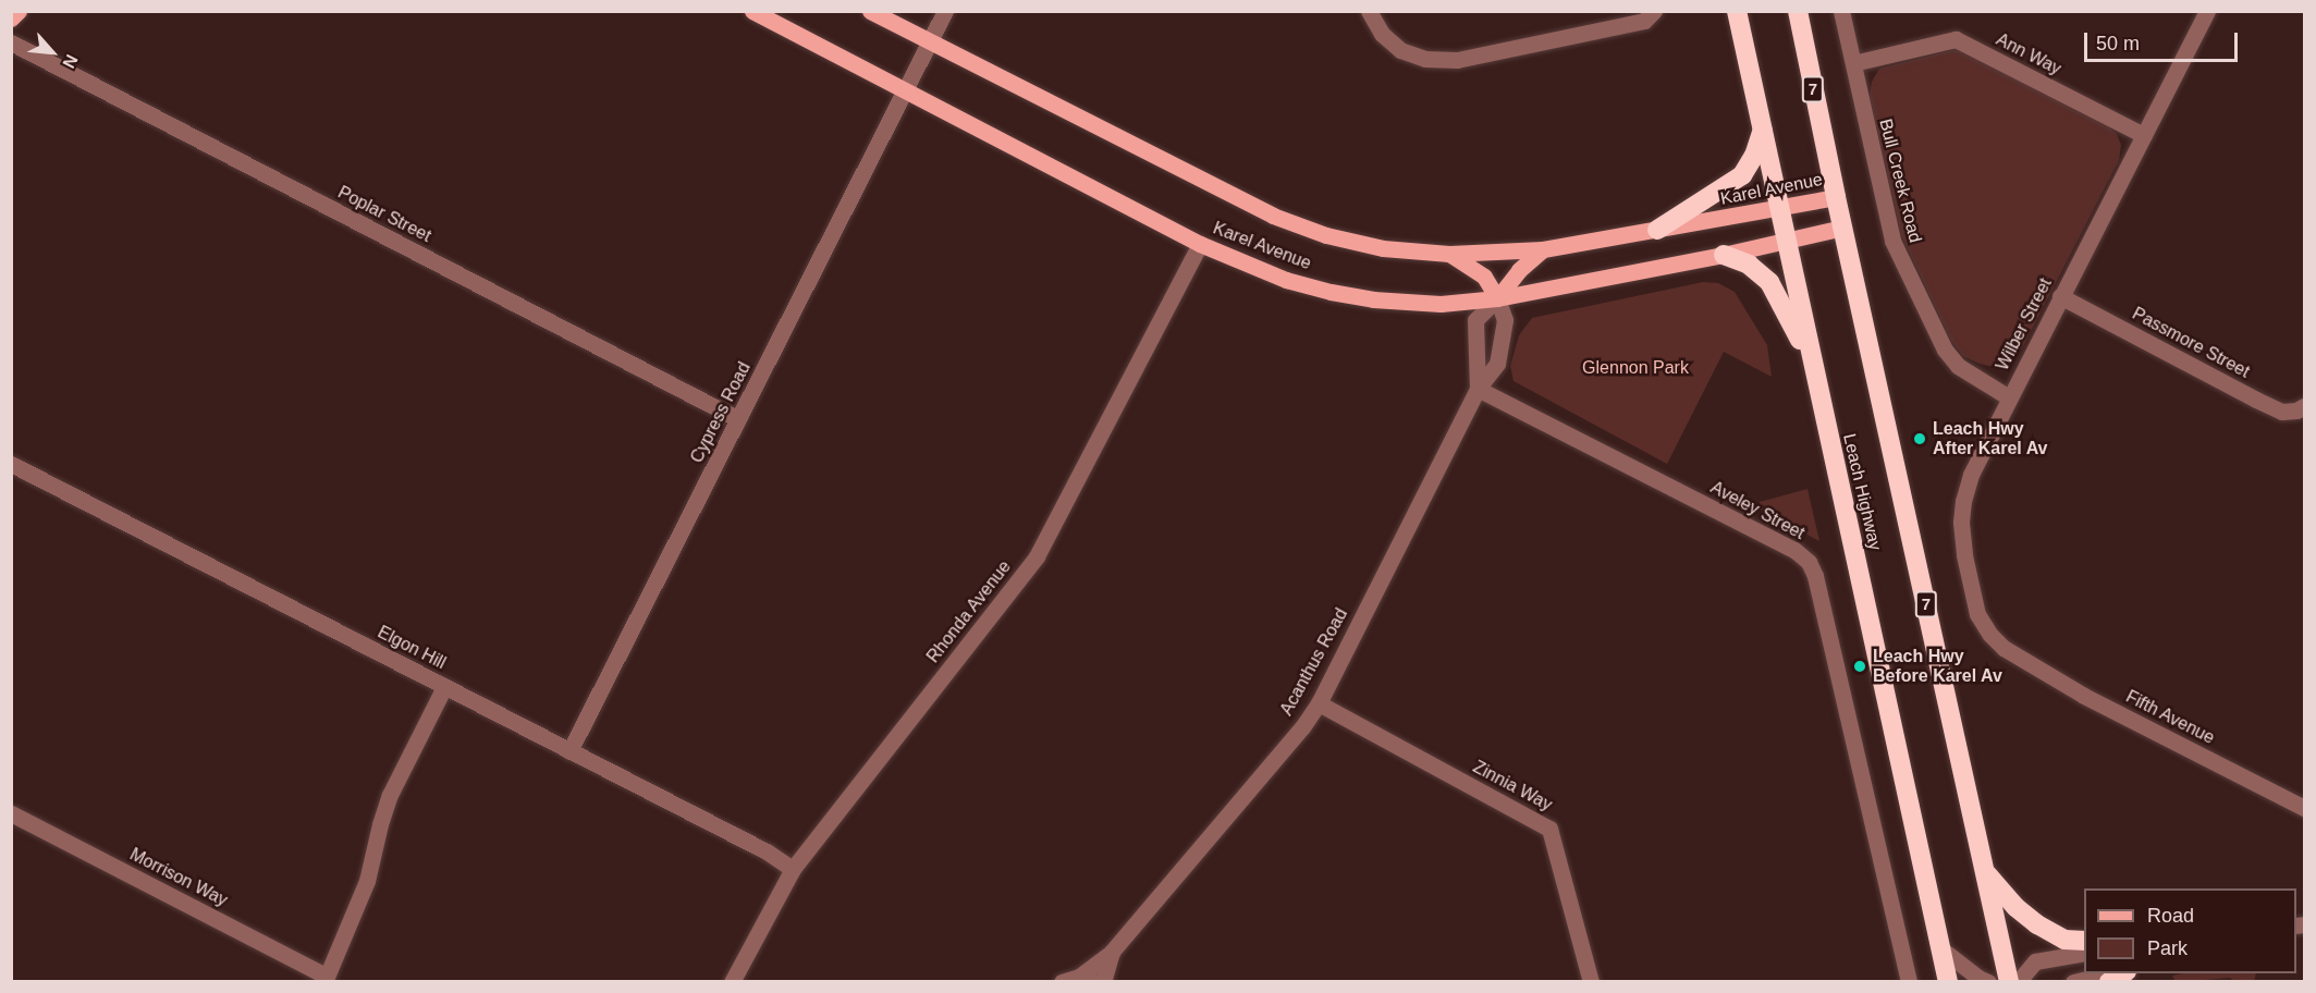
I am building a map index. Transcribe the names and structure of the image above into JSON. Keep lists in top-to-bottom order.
{
  "streets": {
    "highway": ["7", "Leach Highway"],
    "main road": ["Karel Avenue"],
    "street": [
      "Ann Way",
      "Bull Creek Road",
      "Poplar Street",
      "Wilber Street",
      "Passmore Street",
      "Cypress Road",
      "Aveley Street",
      "Rhonda Avenue",
      "Elgon Hill",
      "Acanthus Road",
      "Fifth Avenue",
      "Zinnia Way",
      "Morrison Way"
    ]
  },
  "crossings": [
    ["Ann Way", "Bull Creek Road"],
    ["Ann Way", "Wilber Street"],
    ["7", "Karel Avenue"],
    ["Bull Creek Road", "Wilber Street"],
    ["Karel Avenue", "Cypress Road"],
    ["Karel Avenue", "Leach Highway"],
    ["Karel Avenue", "Rhonda Avenue"],
    ["Karel Avenue", "Acanthus Road"],
    ["Poplar Street", "Cypress Road"],
    ["Wilber Street", "Passmore Street"],
    ["Wilber Street", "Fifth Avenue"],
    ["Cypress Road", "Elgon Hill"],
    ["Aveley Street", "Acanthus Road"],
    ["Rhonda Avenue", "Elgon Hill"],
    ["Elgon Hill", "Morrison Way"],
    ["Acanthus Road", "Zinnia Way"]
  ],
  "parks": ["Glennon Park"],
  "places": ["Leach Hwy After Karel Av", "Leach Hwy Before Karel Av"],
  "legend": ["Road", "Park"],
  "scale_bar": "50 m",
  "north": "bottom right"
}
